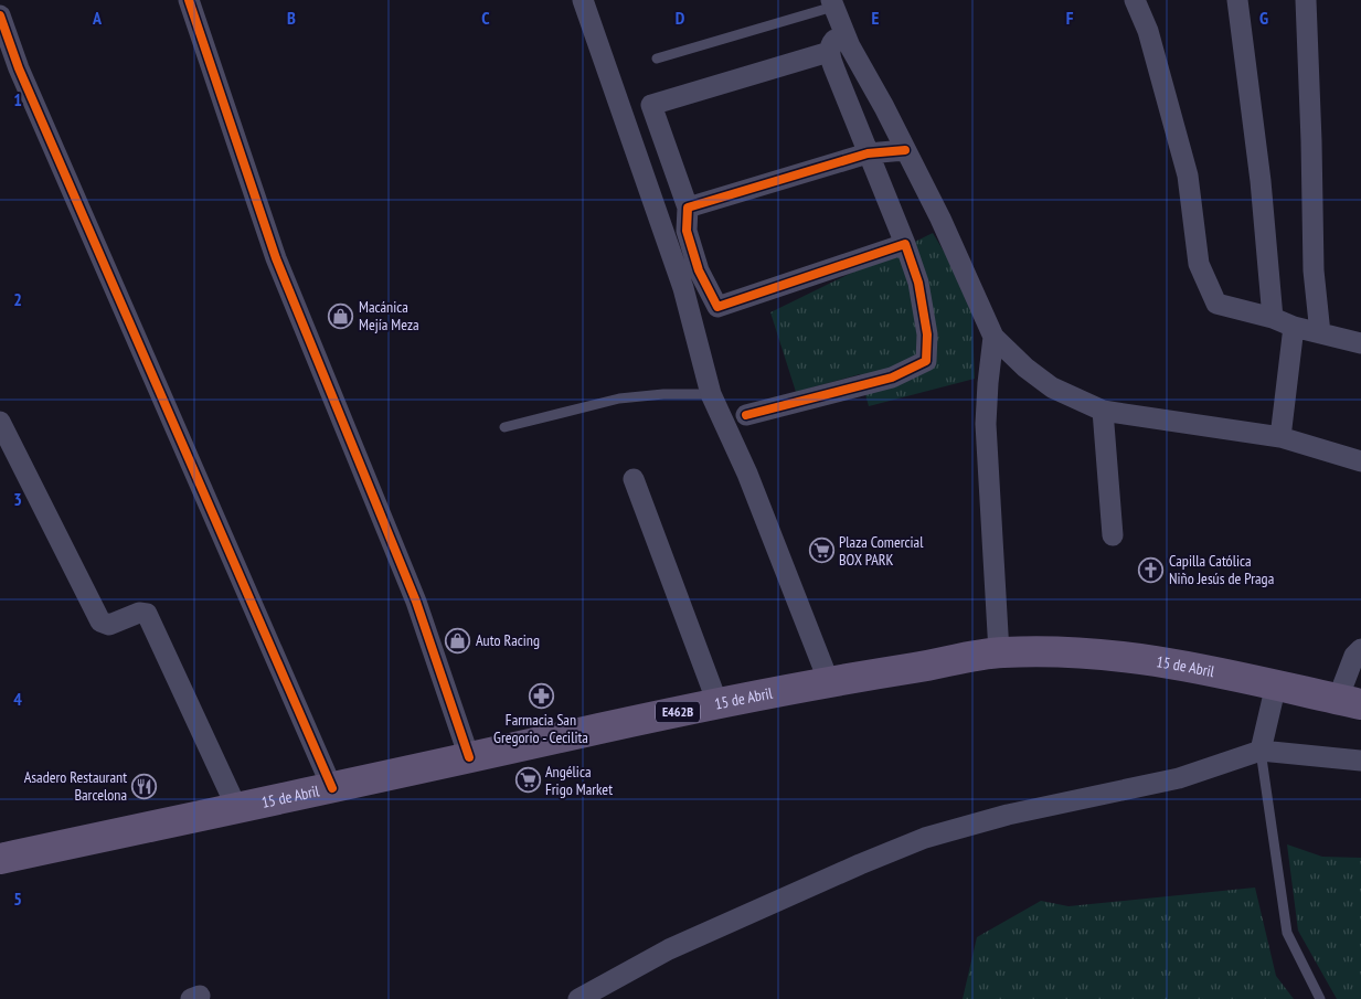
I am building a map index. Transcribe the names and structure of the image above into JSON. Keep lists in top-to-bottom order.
{
  "streets": {
    "main road": ["15 de Abril", "E462B"]
  },
  "places": {
    "shop": ["Macánica Mejía Meza", "Auto Racing"],
    "supermarket": ["Plaza Comercial BOX PARK", "Angélica Frigo Market"],
    "church": ["Capilla Católica Niño Jesús de Praga"],
    "pharmacy": ["Farmacia San Gregorio - Cecilita"],
    "restaurant": ["Asadero Restaurant Barcelona"]
  },
  "grid": {
    "columns": [
      "A",
      "B",
      "C",
      "D",
      "E",
      "F",
      "G"
    ],
    "rows": [
      "1",
      "2",
      "3",
      "4",
      "5"
    ]
  }
}
